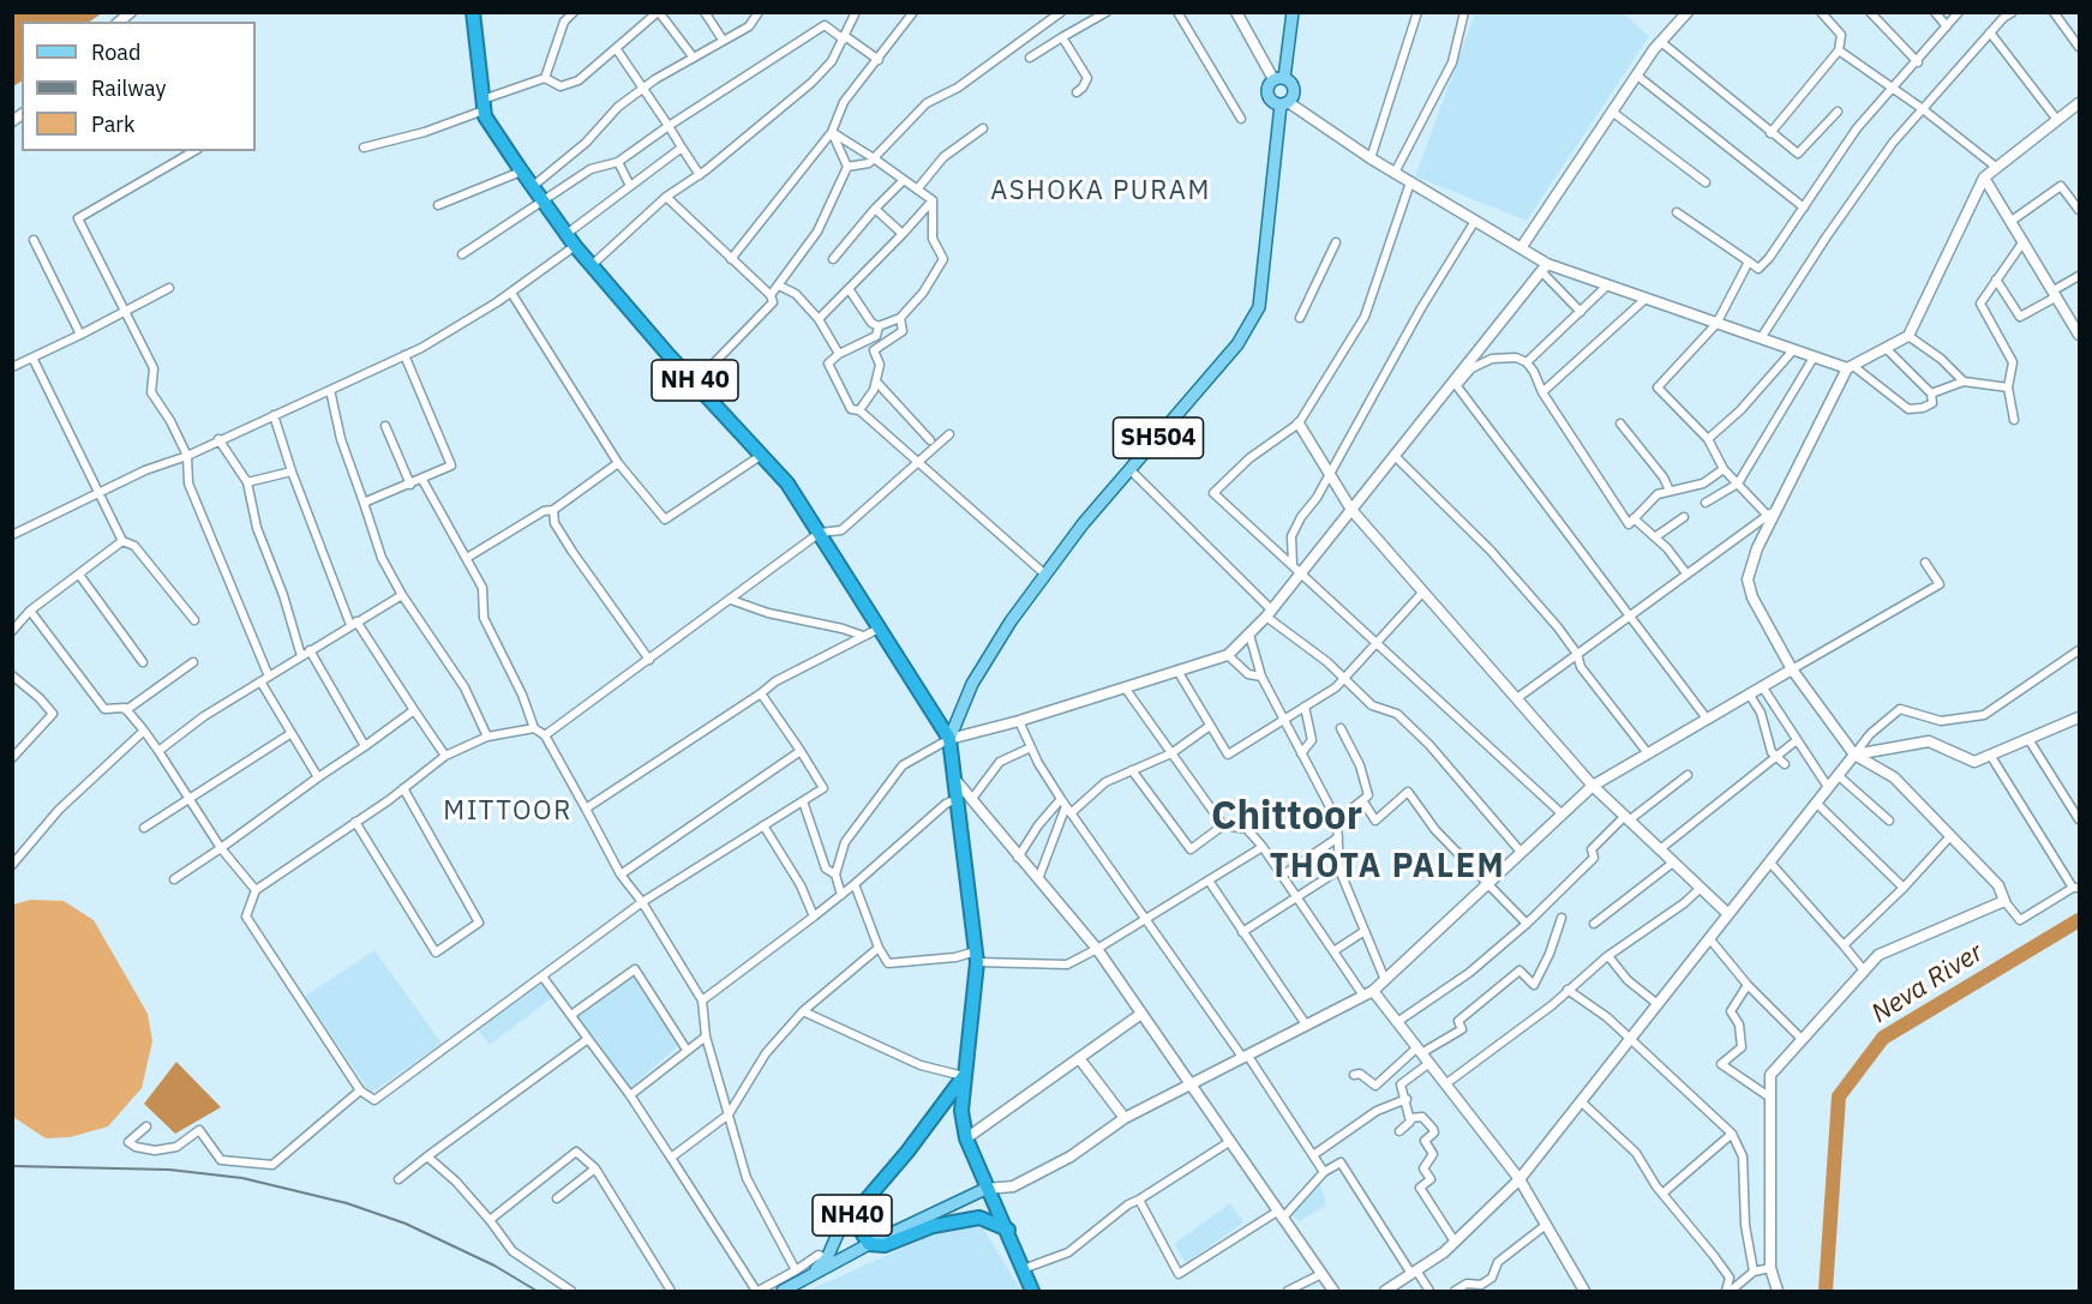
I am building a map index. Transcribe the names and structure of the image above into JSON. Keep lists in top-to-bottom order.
{
  "streets": {
    "highway": ["NH 40", "NH40"],
    "main road": ["SH504"]
  },
  "crossings": [
    ["NH 40", "SH504"],
    ["NH 40", "NH40"],
    ["SH504", "NH40"]
  ],
  "districts": [
    "ASHOKA PURAM",
    "MITTOOR",
    "Chittoor",
    "THOTA PALEM"
  ],
  "water": ["Neva River"],
  "legend": ["Road", "Railway", "Park"]
}
